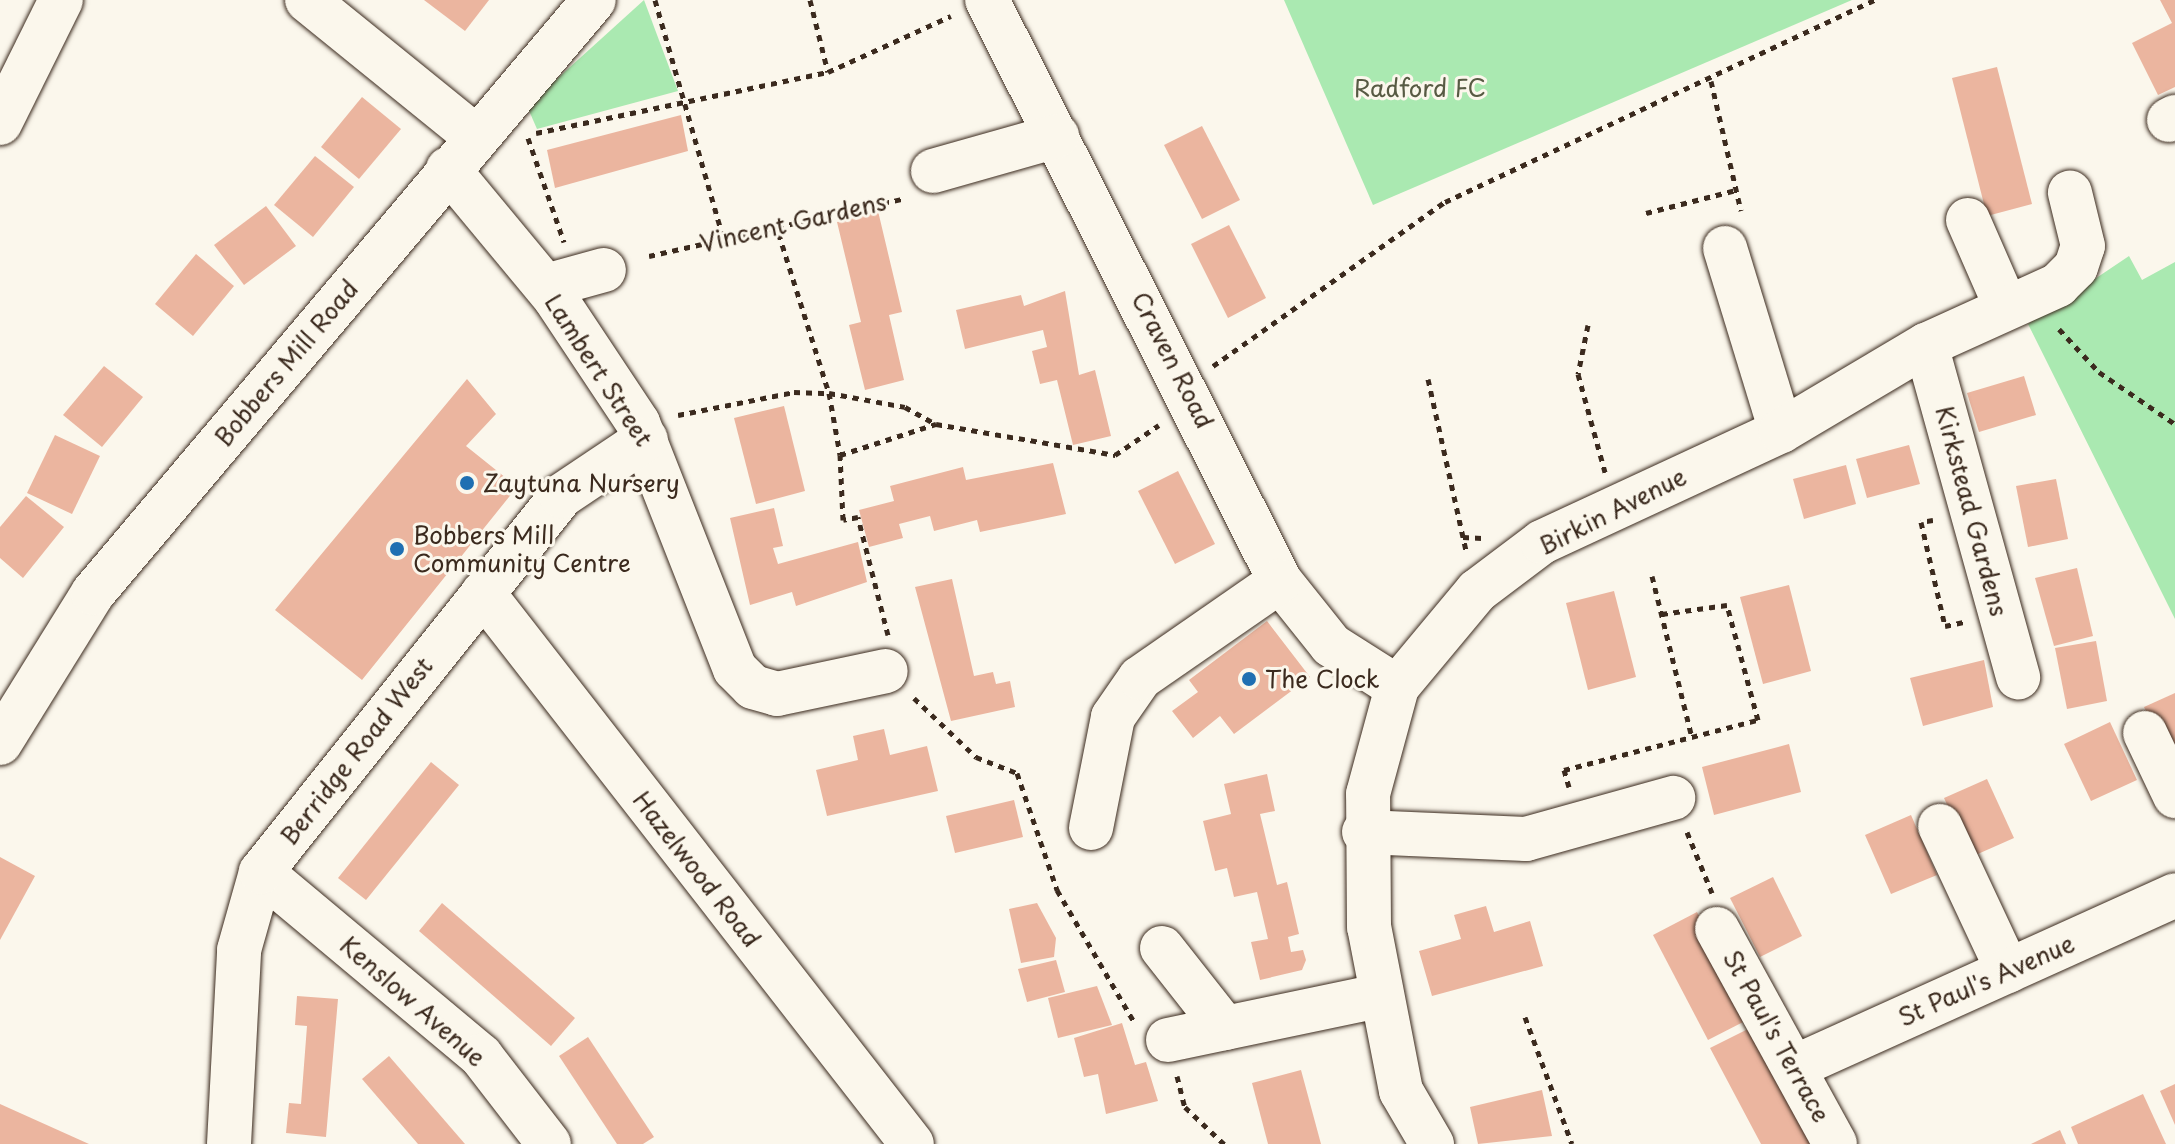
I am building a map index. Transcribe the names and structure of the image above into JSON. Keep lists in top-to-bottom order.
{
  "streets": {
    "street": [
      "Craven Road",
      "Bobbers Mill Road",
      "Lambert Street",
      "Birkin Avenue",
      "Kirkstead Gardens",
      "Berridge Road West",
      "Hazelwood Road",
      "St Paul's Avenue",
      "Kenslow Avenue",
      "St Paul's Terrace"
    ],
    "path": ["Vincent Gardens"]
  },
  "crossings": [
    ["Craven Road", "Birkin Avenue"],
    ["Bobbers Mill Road", "Lambert Street"],
    ["Lambert Street", "Berridge Road West"],
    ["Birkin Avenue", "Kirkstead Gardens"],
    ["Berridge Road West", "Hazelwood Road"],
    ["Berridge Road West", "Kenslow Avenue"],
    ["St Paul's Avenue", "St Paul's Terrace"]
  ],
  "parks": ["Radford FC"],
  "places": ["Zaytuna Nursery", "Bobbers Mill Community Centre", "The Clock"]
}
